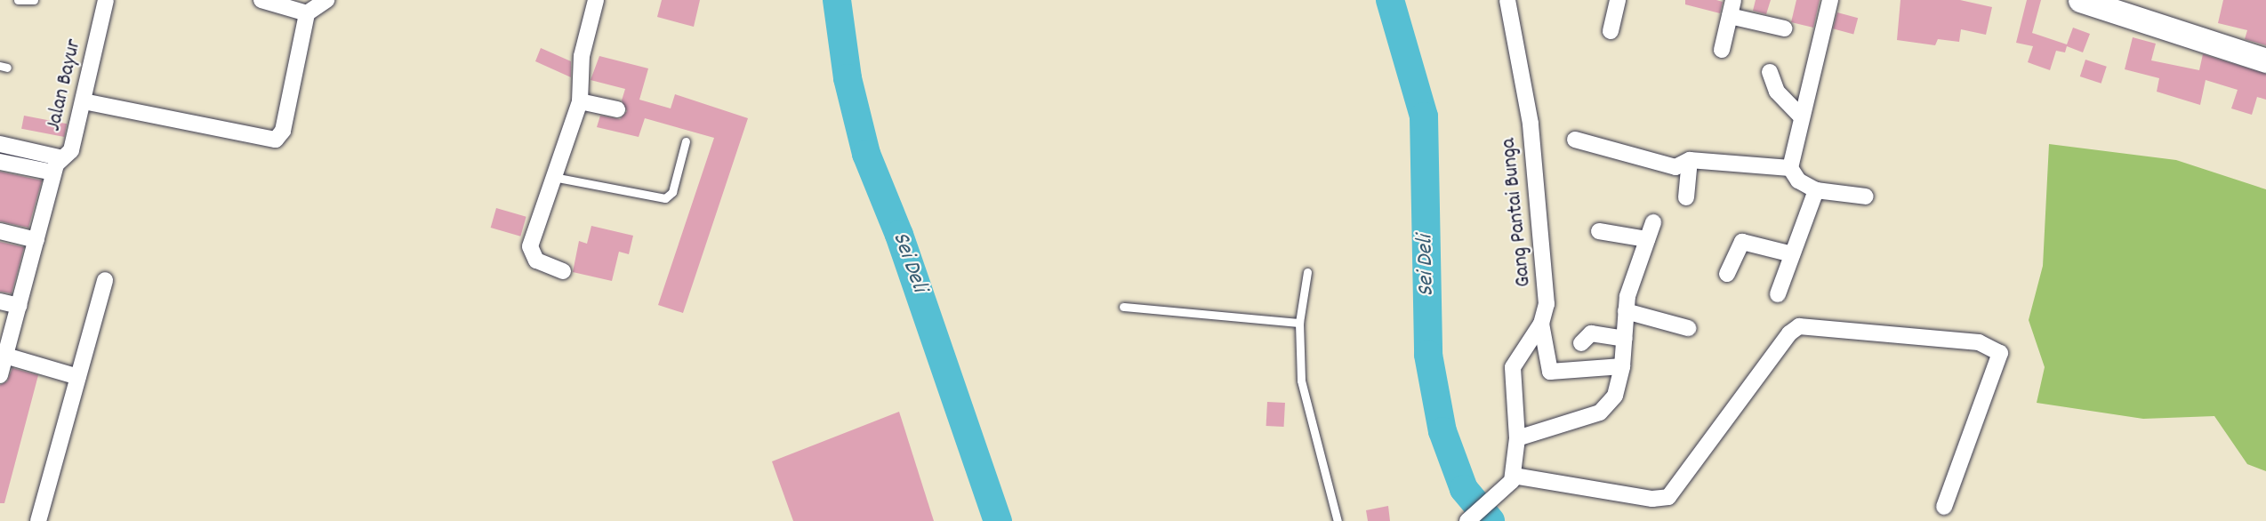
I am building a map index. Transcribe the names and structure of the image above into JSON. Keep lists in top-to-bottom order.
{
  "streets": {
    "street": ["Jalan Bayur", "Gang Pantai Bunga"]
  },
  "water": ["Sei Deli"]
}
